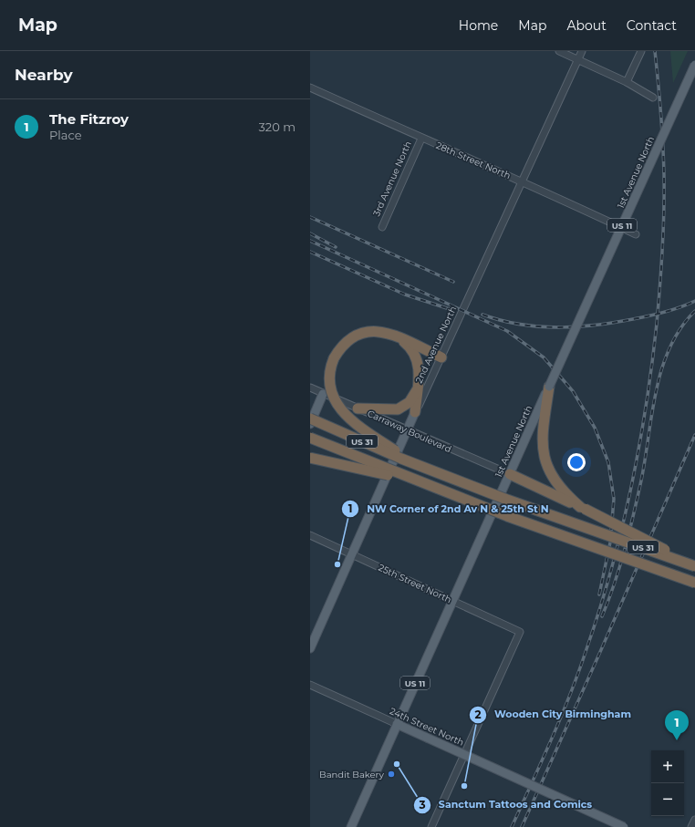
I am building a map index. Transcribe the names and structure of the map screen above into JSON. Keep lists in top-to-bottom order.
{
  "streets": {
    "highway": ["US 31"],
    "main road": [
      "1st Avenue North",
      "US 11",
      "2nd Avenue North",
      "24th Street North"
    ],
    "street": [
      "28th Street North",
      "3rd Avenue North",
      "Carraway Boulevard",
      "25th Street North"
    ]
  },
  "crossings": [
    ["28th Street North", "3rd Avenue North"],
    ["28th Street North", "2nd Avenue North"],
    ["1st Avenue North", "Carraway Boulevard"],
    ["1st Avenue North", "25th Street North"],
    ["1st Avenue North", "24th Street North"],
    ["2nd Avenue North", "Carraway Boulevard"],
    ["2nd Avenue North", "25th Street North"]
  ],
  "places": [
    "NW Corner of 2nd Av N & 25th St N",
    "Sanctum Tattoos and Comics",
    "Bandit Bakery",
    "Wooden City Birmingham"
  ],
  "page": {
    "header": "Map",
    "nav": [
      "Home",
      "Map",
      "About",
      "Contact"
    ],
    "heading": "Nearby",
    "list": [
      {
        "mark": "1",
        "name": "The Fitzroy",
        "note": "Place",
        "value": "320 m"
      }
    ],
    "pins": "1",
    "map_buttons": ["+", "−"]
  }
}
